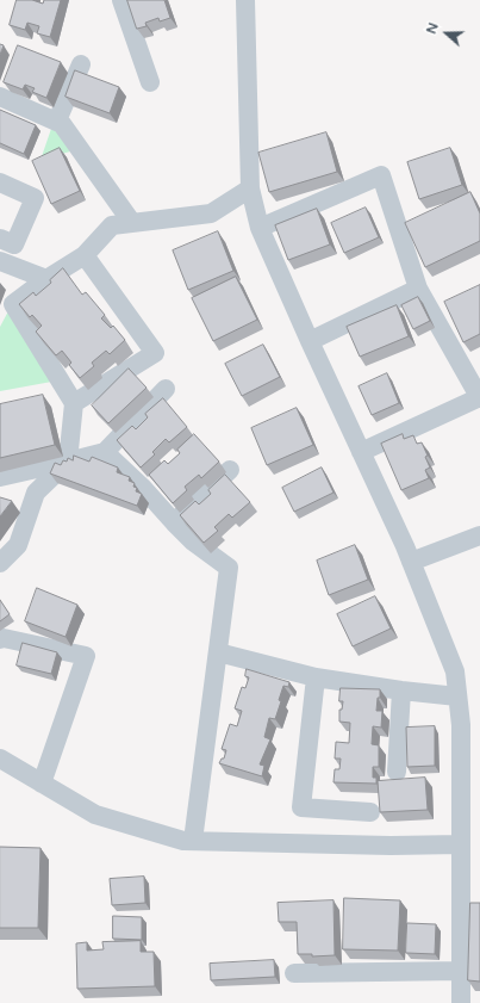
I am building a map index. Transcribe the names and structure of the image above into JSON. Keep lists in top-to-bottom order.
{
  "north": "left"
}
